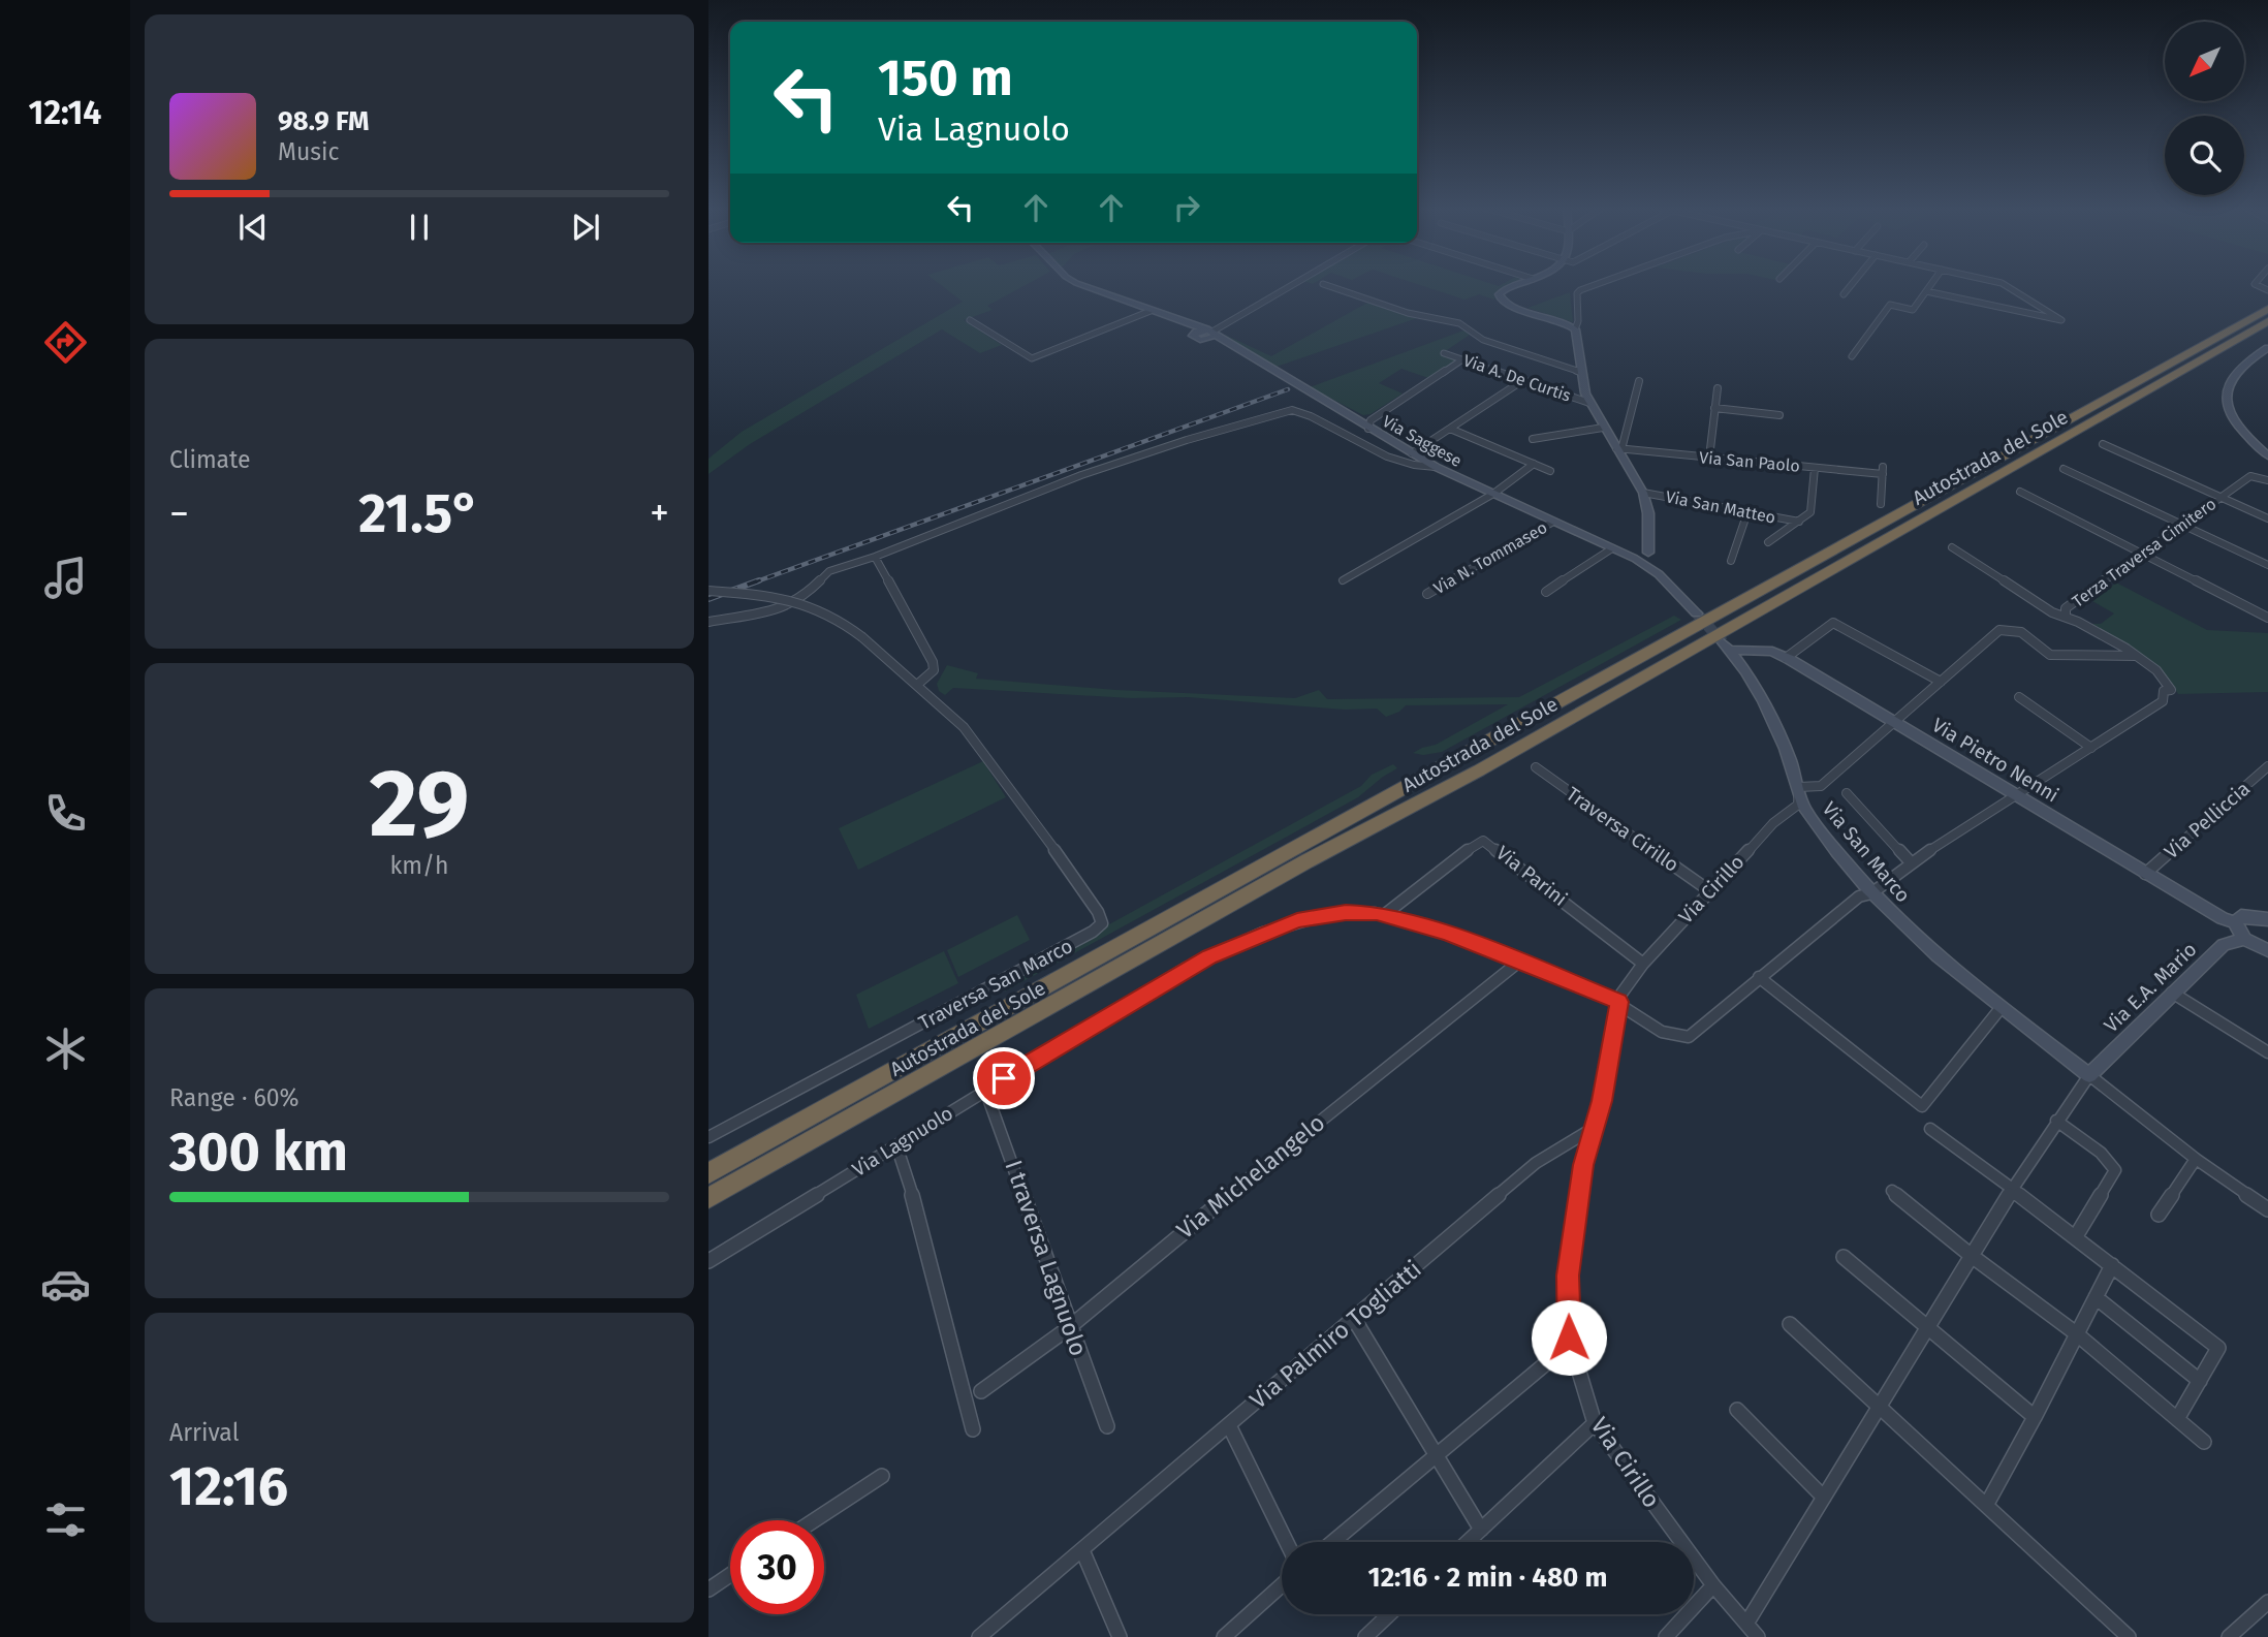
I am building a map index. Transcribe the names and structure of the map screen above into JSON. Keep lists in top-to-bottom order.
{
  "streets": {
    "highway": ["Autostrada del Sole"],
    "main road": [
      "Via Saggese",
      "Via Pietro Nenni",
      "Via San Marco",
      "Via E.A. Mario"
    ],
    "street": [
      "Via A. De Curtis",
      "Via San Paolo",
      "Via San Matteo",
      "Terza Traversa Cimitero",
      "Via N. Tommaseo",
      "Via Pelliccia",
      "Traversa Cirillo",
      "Via Parini",
      "Via Cirillo",
      "Traversa San Marco",
      "Via Lagnuolo",
      "Via Michelangelo",
      "I traversa Lagnuolo",
      "Via Palmiro Togliatti"
    ]
  },
  "crossings": [
    ["Via Saggese", "Via N. Tommaseo"],
    ["Via Pietro Nenni", "Via Pelliccia"],
    ["Via Pietro Nenni", "Via San Marco"],
    ["Traversa Cirillo", "Via Cirillo"],
    ["Via San Marco", "Via Cirillo"],
    ["Via San Marco", "Via E.A. Mario"],
    ["Via Parini", "Via Cirillo"],
    ["Via Parini", "Via Lagnuolo"],
    ["Via Cirillo", "Via Lagnuolo"],
    ["Via Cirillo", "Via Palmiro Togliatti"],
    ["Via Lagnuolo", "Via Michelangelo"],
    ["Via Lagnuolo", "I traversa Lagnuolo"],
    ["Via Michelangelo", "I traversa Lagnuolo"]
  ],
  "north": "bottom left",
  "page": {
    "tabs": "12:14",
    "turn": ["150 m", "Via Lagnuolo"],
    "song": ["98.9 FM", "Music"],
    "tile": [
      "Climate",
      ["29", "km/h"],
      ["Range · 60%", "300 km"],
      ["Arrival", "12:16"]
    ],
    "heat": ["−", "21.5°", "+"],
    "limit": "30",
    "trip": "12:16 · 2 min · 480 m"
  }
}
